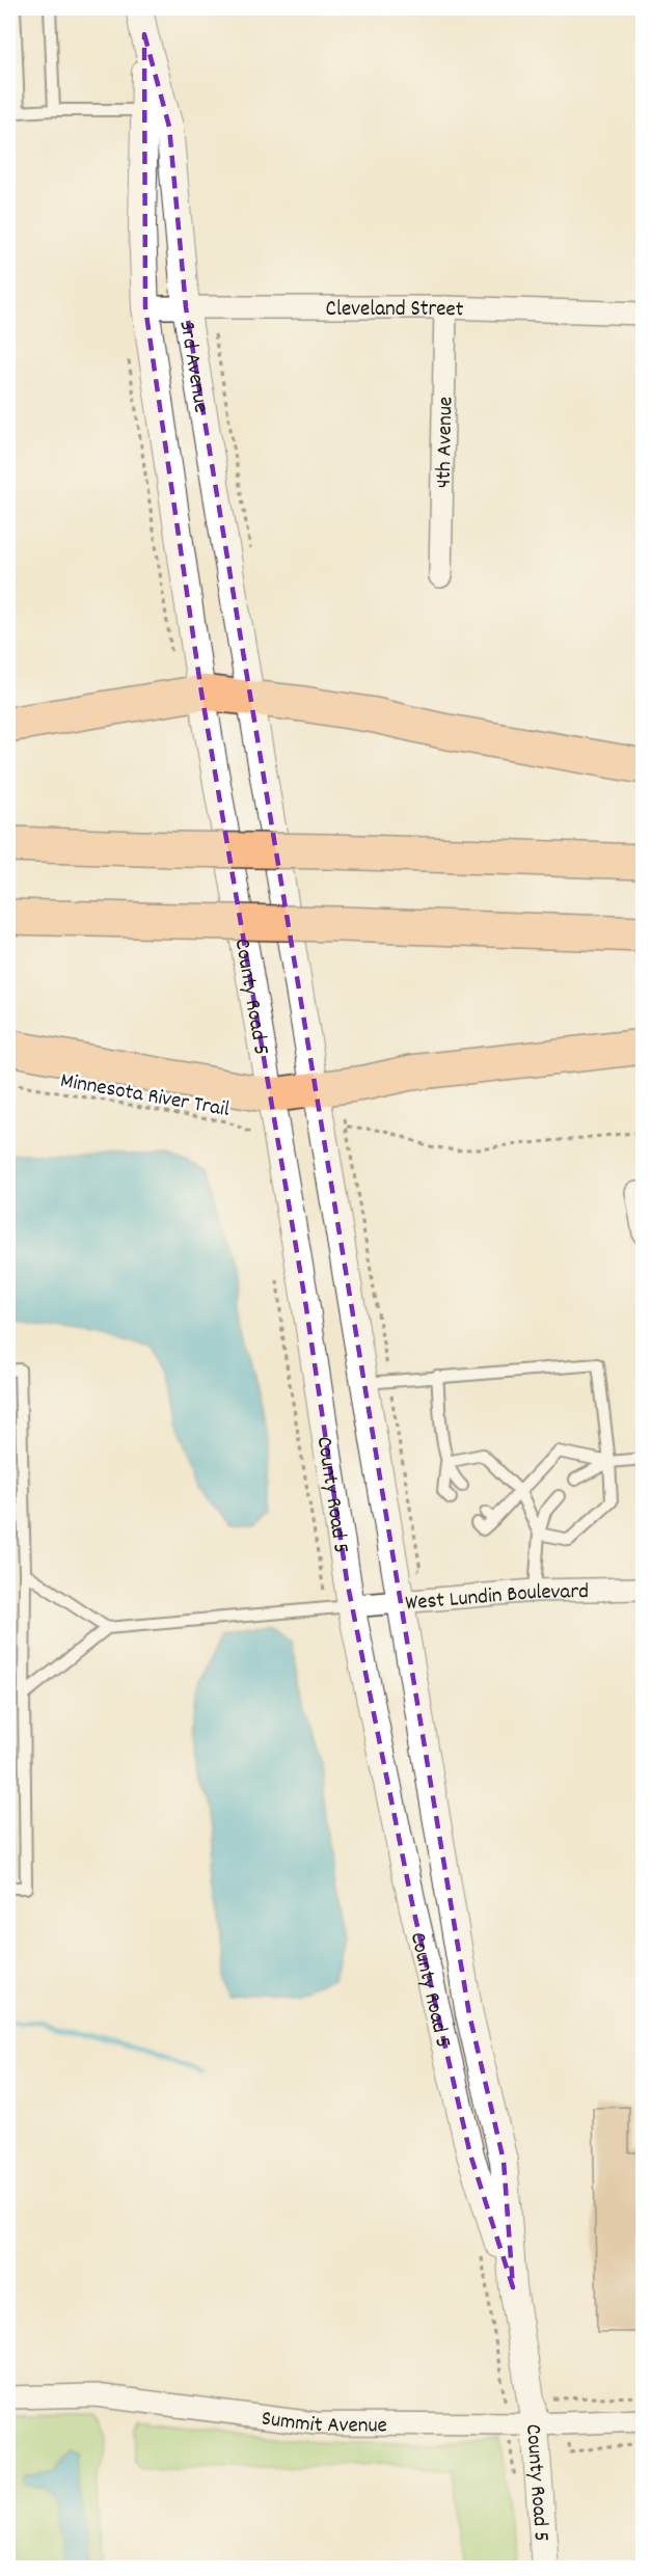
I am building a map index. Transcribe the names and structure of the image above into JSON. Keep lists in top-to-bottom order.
{
  "streets": {
    "street": [
      "Cleveland Street",
      "3rd Avenue",
      "4th Avenue",
      "County Road 5",
      "West Lundin Boulevard",
      "Summit Avenue"
    ],
    "path": ["Minnesota River Trail"]
  },
  "crossings": [
    ["Cleveland Street", "3rd Avenue"],
    ["Cleveland Street", "4th Avenue"],
    ["3rd Avenue", "County Road 5"],
    ["County Road 5", "Minnesota River Trail"],
    ["County Road 5", "West Lundin Boulevard"],
    ["County Road 5", "Summit Avenue"]
  ]
}
